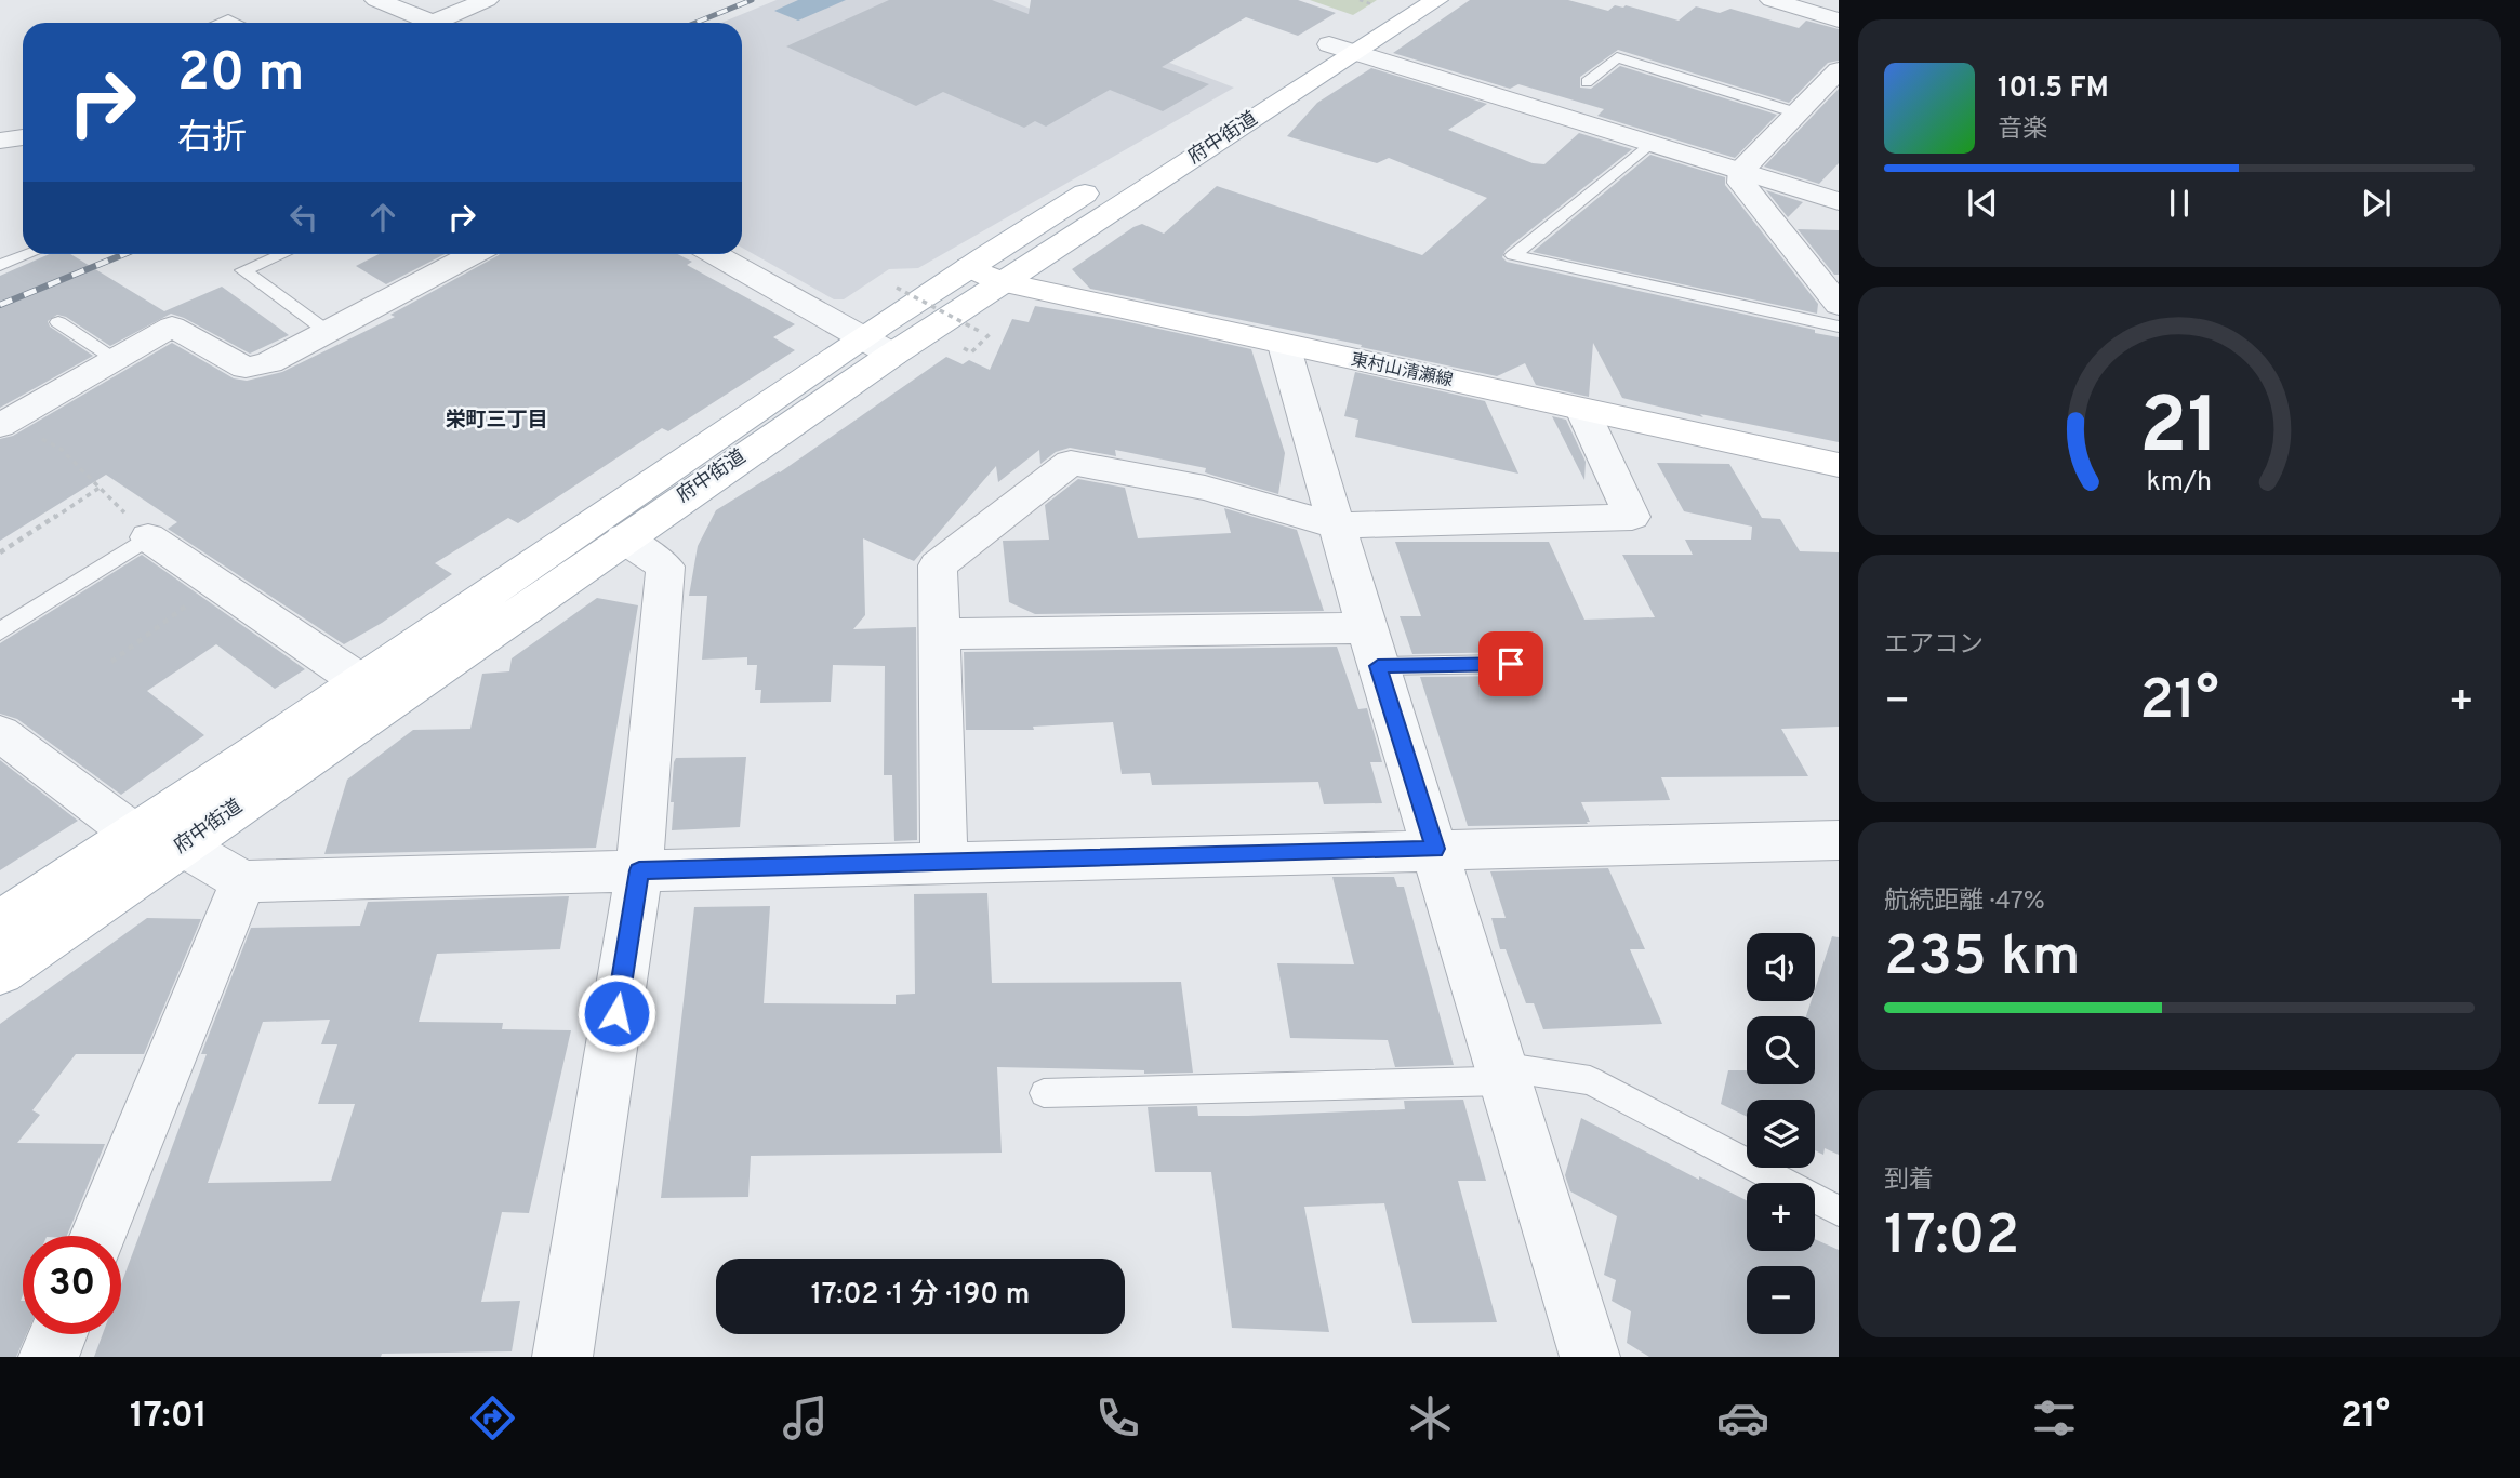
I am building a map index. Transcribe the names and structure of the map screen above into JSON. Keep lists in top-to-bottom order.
{
  "streets": {
    "main road": ["府中街道", "東村山清瀬線"]
  },
  "crossings": [
    ["府中街道", "東村山清瀬線"]
  ],
  "districts": ["栄町三丁目"],
  "page": {
    "turn": ["20 m", "右折"],
    "song": ["101.5 FM", "音楽"],
    "tile": [
      "エアコン",
      ["航続距離 · 47%", "235 km"],
      ["到着", "17:02"]
    ],
    "heat": ["−", "21°", "+"],
    "map_buttons": ["+", "−"],
    "limit": "30",
    "trip": "17:02 · 1 分 · 190 m",
    "tabs": ["17:01", "21°"],
    "gauge": ["21", "km/h"]
  }
}
